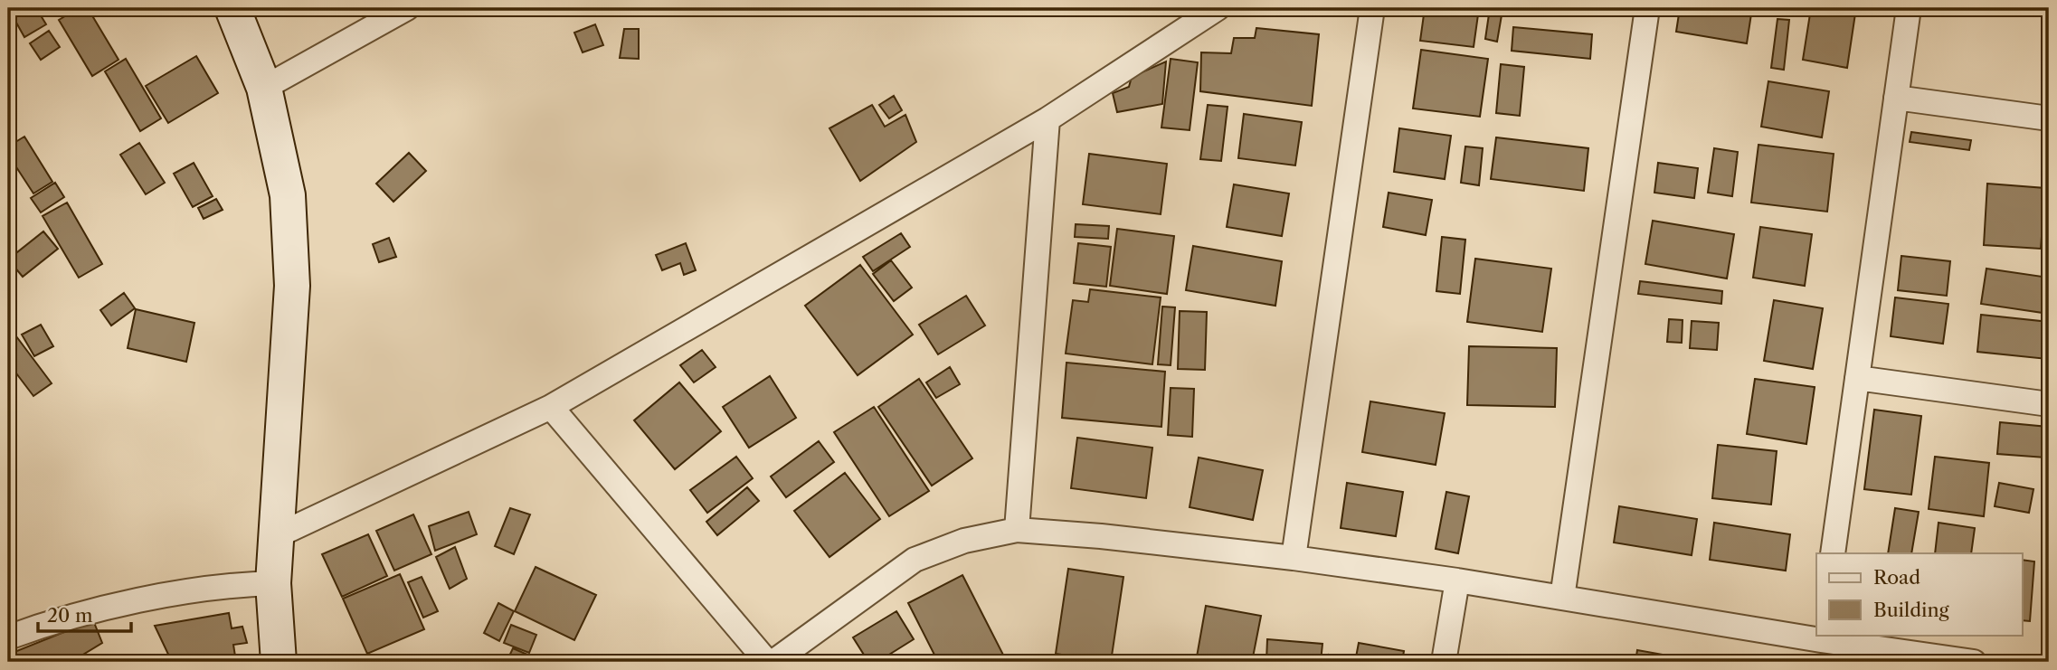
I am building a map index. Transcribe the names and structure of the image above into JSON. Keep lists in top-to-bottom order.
{
  "legend": ["Road", "Building"],
  "scale_bar": "20 m"
}
